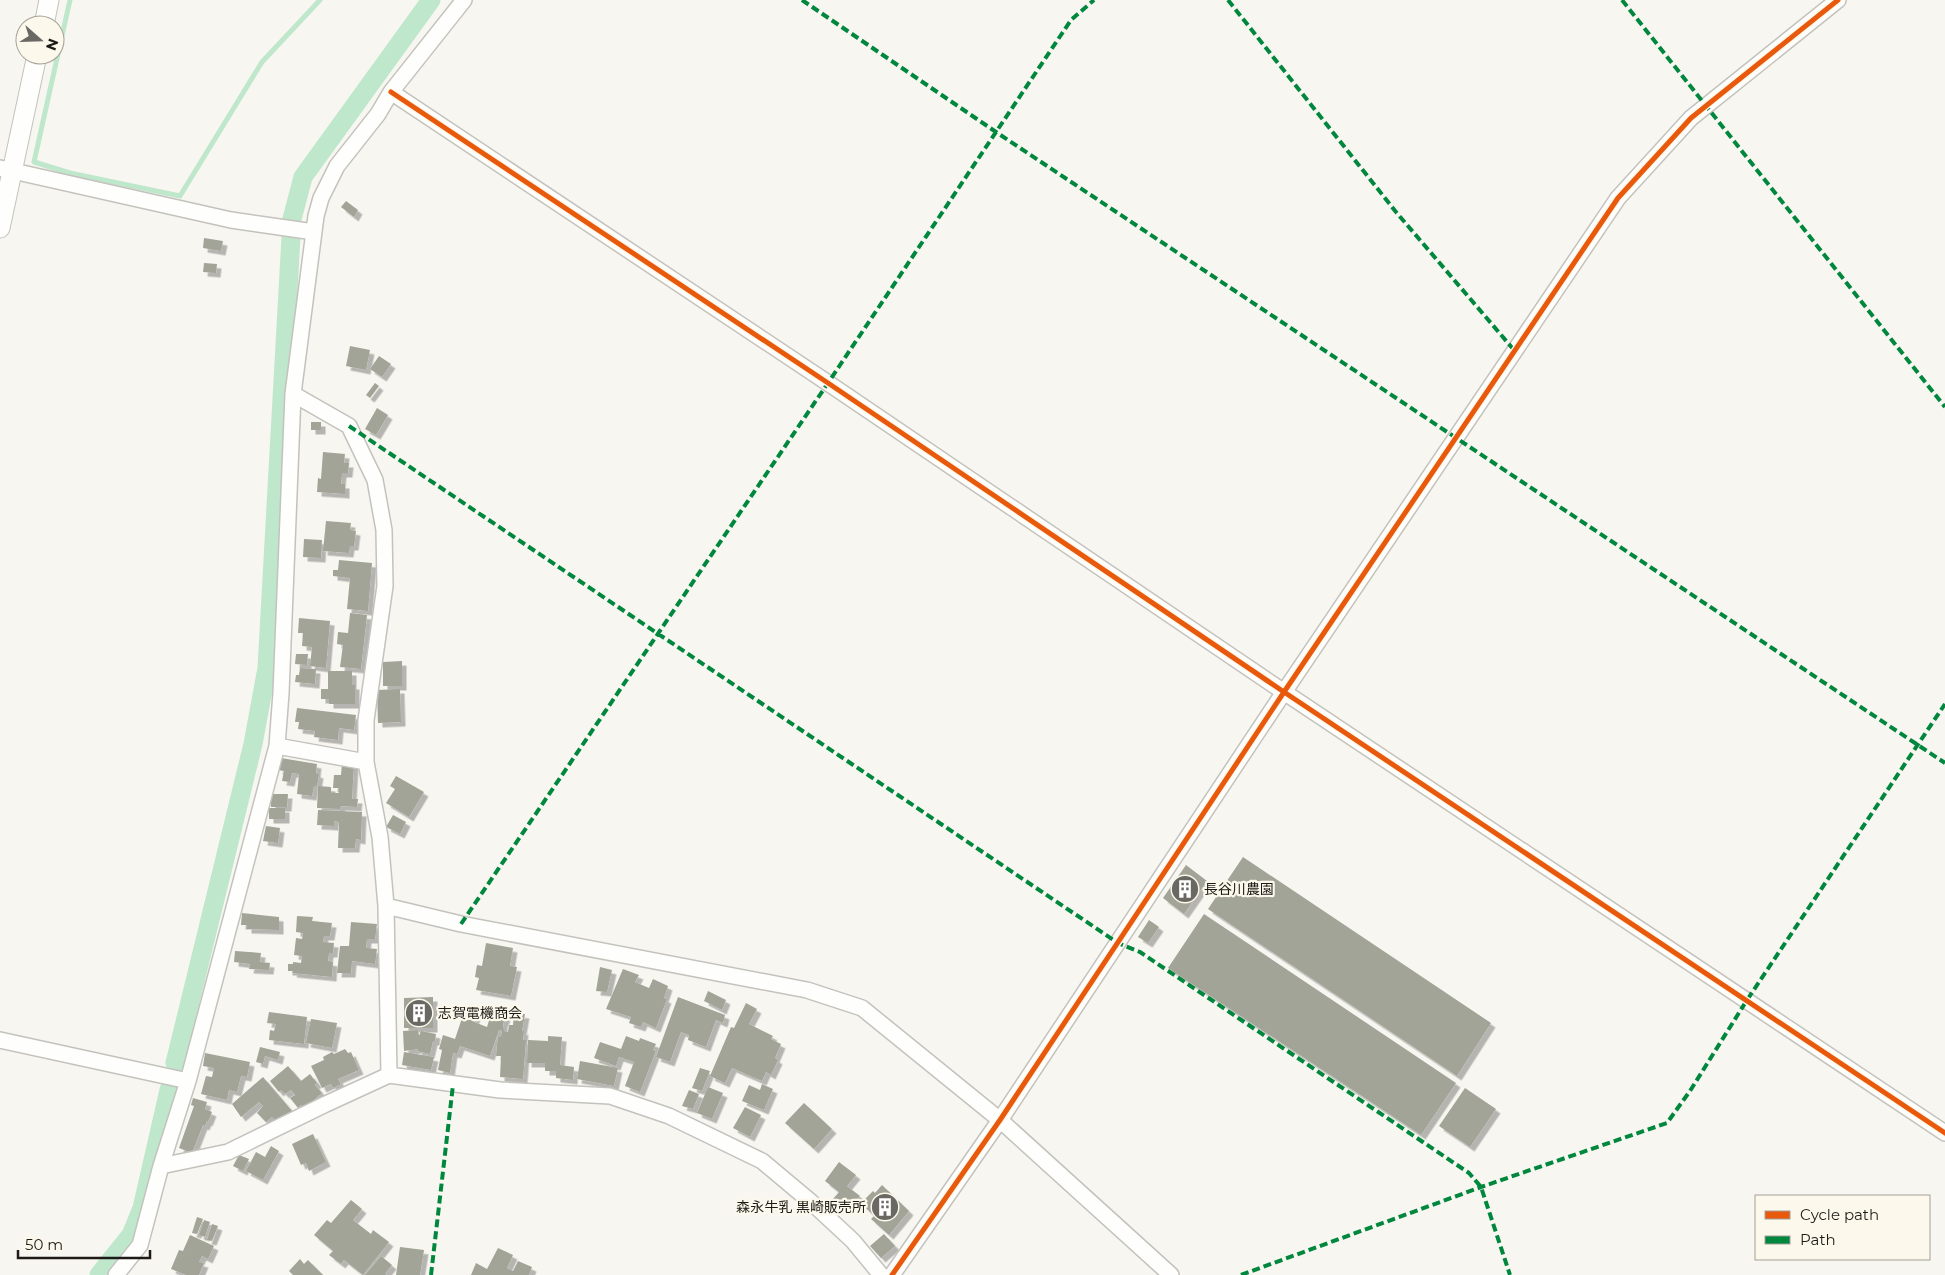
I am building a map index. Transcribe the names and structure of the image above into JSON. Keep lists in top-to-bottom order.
{
  "places": {
    "building": ["長谷川農園", "志賀電機商会", "森永牛乳 黒崎販売所"]
  },
  "legend": ["Cycle path", "Path"],
  "scale_bar": "50 m",
  "north": "right"
}
